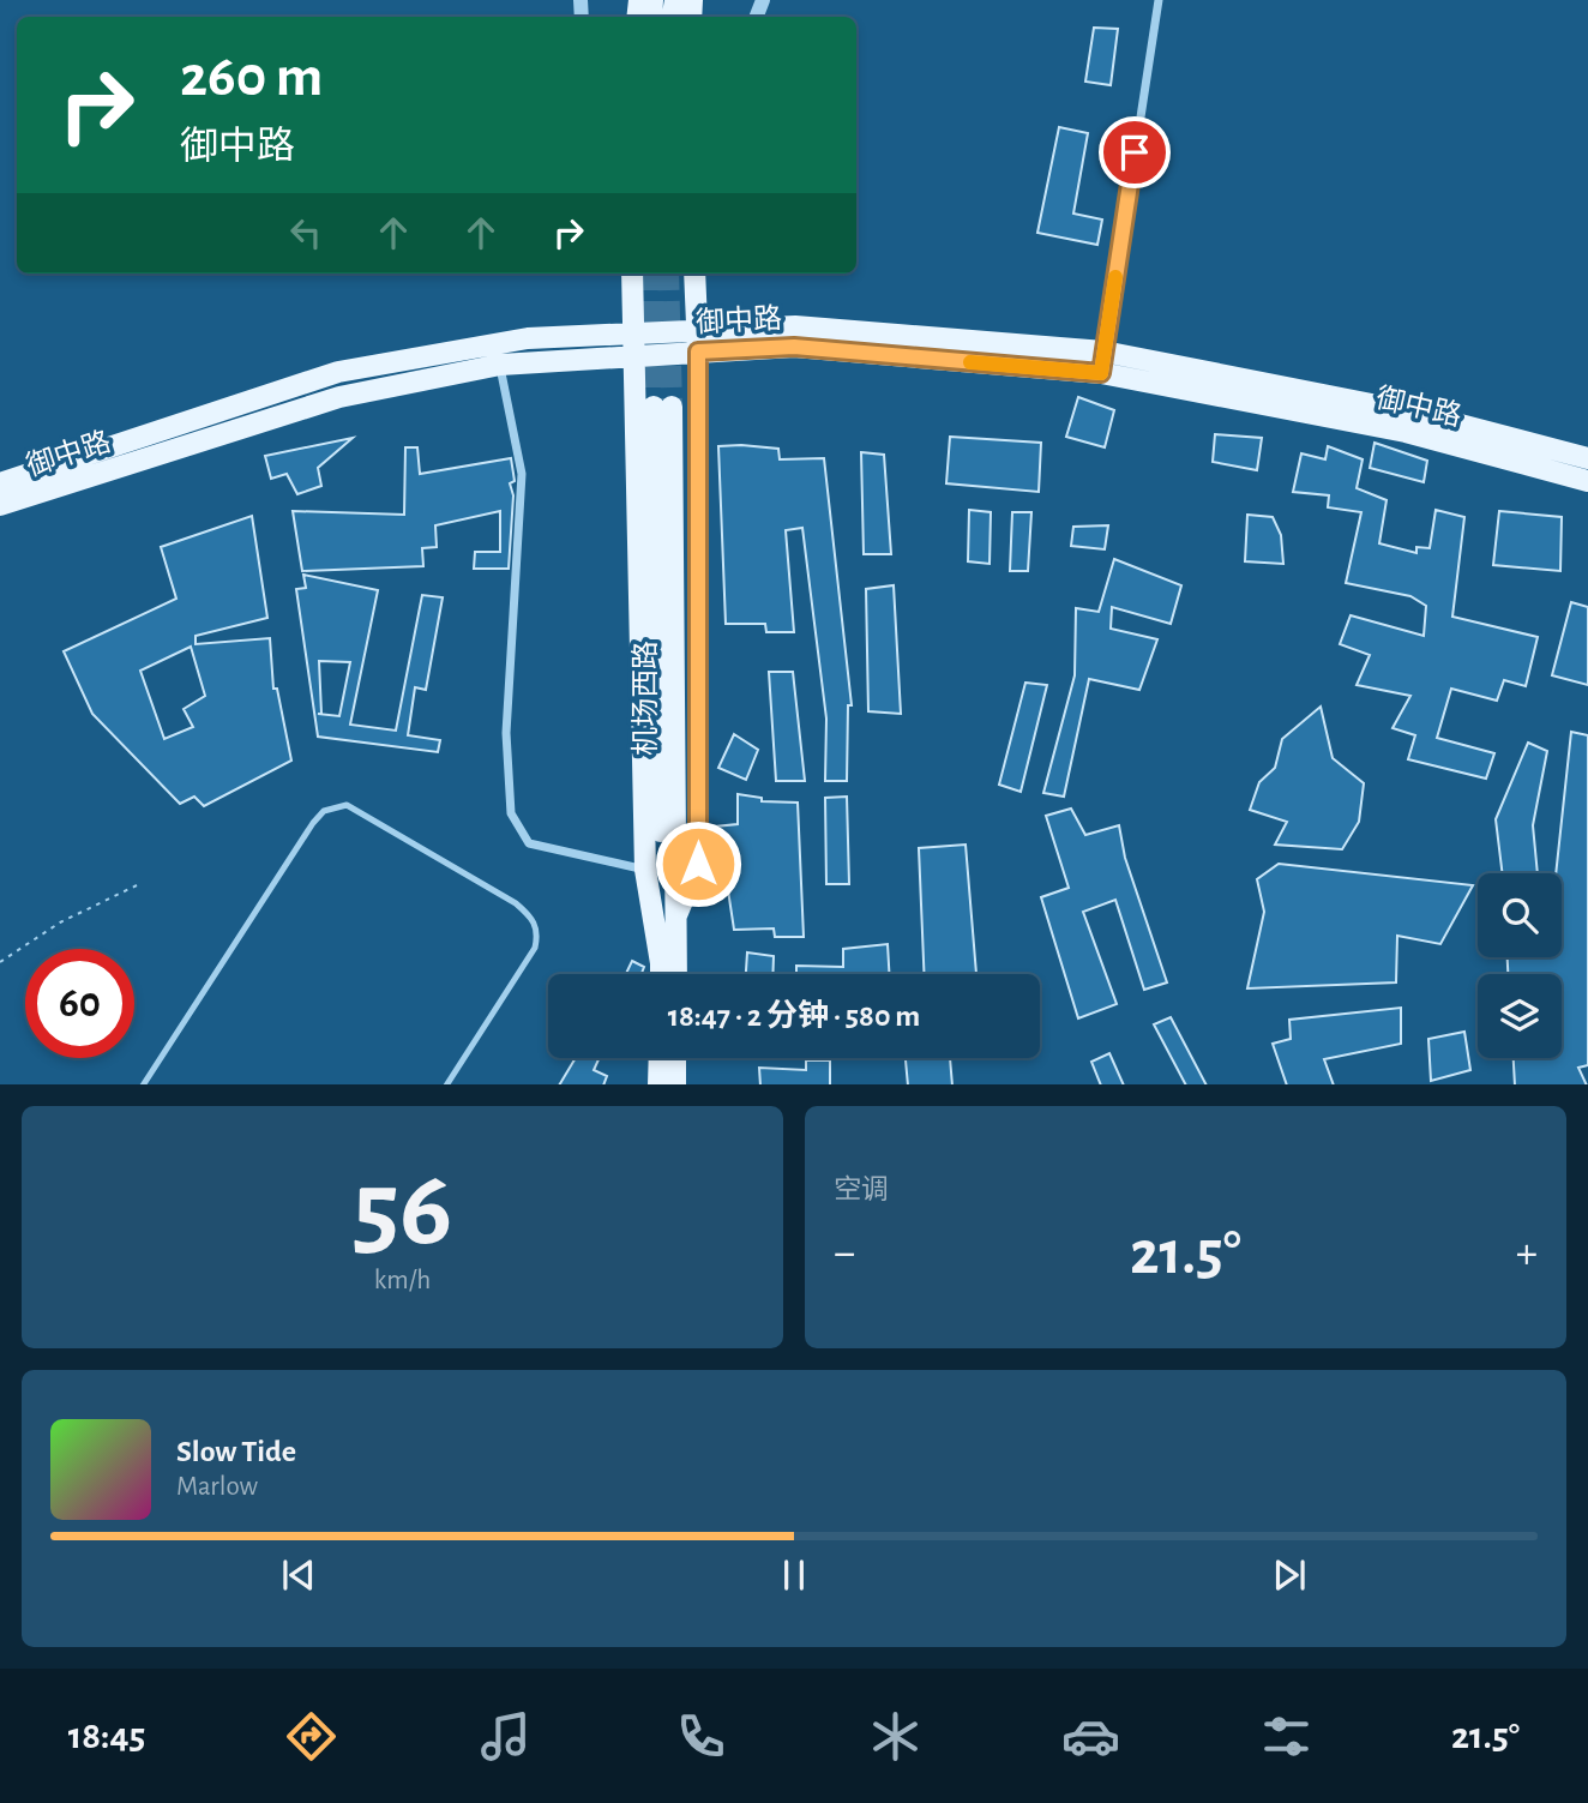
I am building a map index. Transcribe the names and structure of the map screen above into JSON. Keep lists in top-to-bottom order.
{
  "streets": {
    "main road": ["御中路", "机场西路"]
  },
  "page": {
    "turn": ["260 m", "御中路"],
    "limit": "60",
    "trip": "18:47 · 2 分钟 · 580 m",
    "tile": [
      ["56", "km/h"],
      "空调"
    ],
    "heat": ["−", "21.5°", "+"],
    "song": ["Slow Tide", "Marlow"],
    "tabs": ["18:45", "21.5°"]
  }
}
